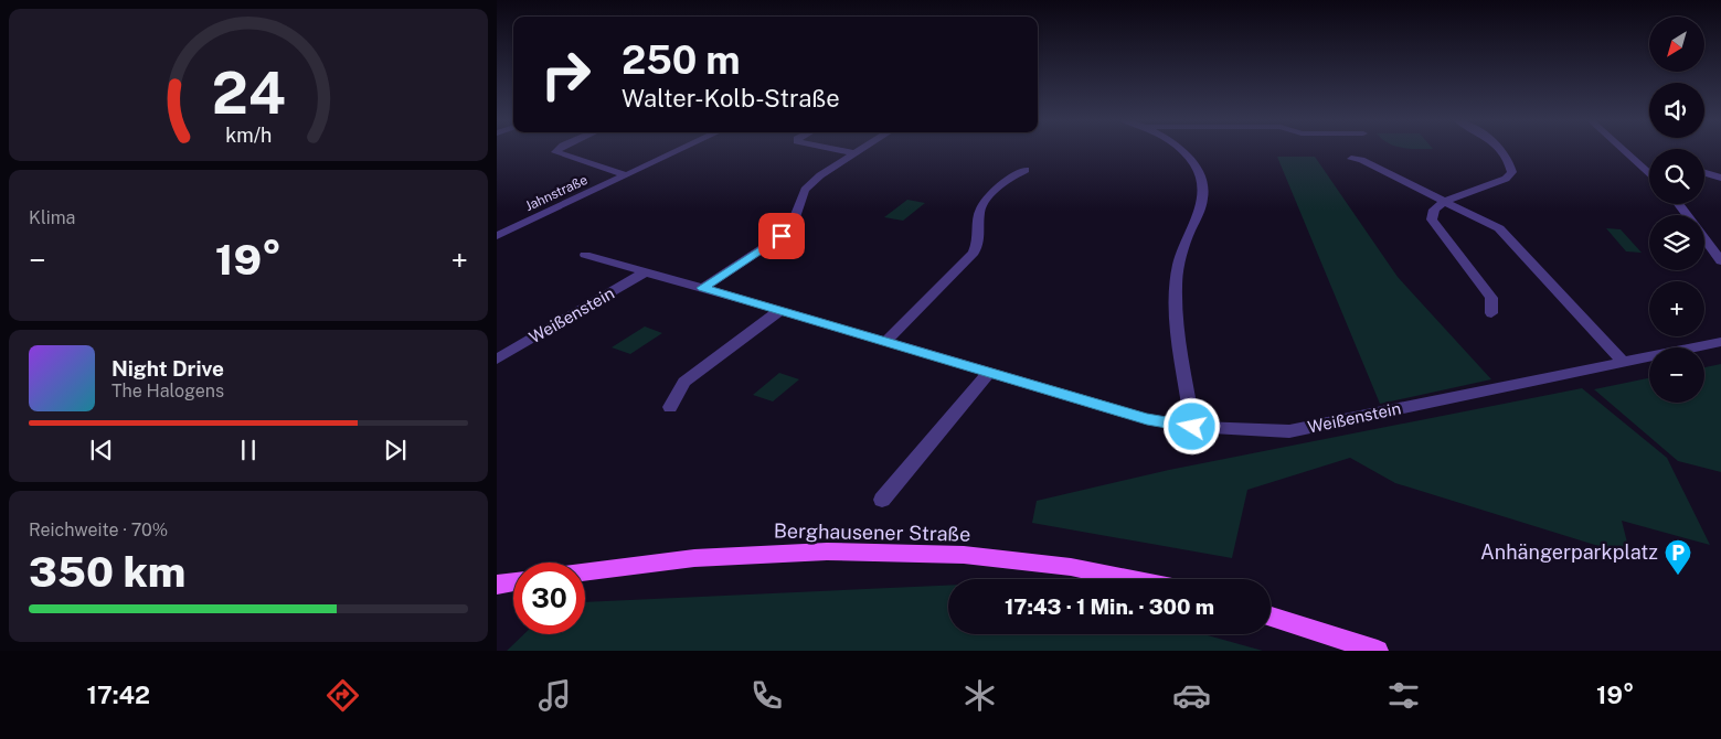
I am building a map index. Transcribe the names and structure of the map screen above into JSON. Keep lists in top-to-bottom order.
{
  "streets": {
    "main road": ["Berghausener Straße"],
    "street": ["Jahnstraße", "Weißenstein"]
  },
  "places": {
    "parking": ["Anhängerparkplatz"]
  },
  "north": "bottom left",
  "page": {
    "map_buttons": ["+", "−"],
    "turn": ["250 m", "Walter-Kolb-Straße"],
    "tile": [
      "Klima",
      ["Reichweite · 70%", "350 km"]
    ],
    "heat": ["−", "19°", "+"],
    "song": ["Night Drive", "The Halogens"],
    "limit": "30",
    "trip": "17:43 · 1 Min. · 300 m",
    "tabs": ["17:42", "19°"],
    "gauge": ["24", "km/h"]
  }
}
